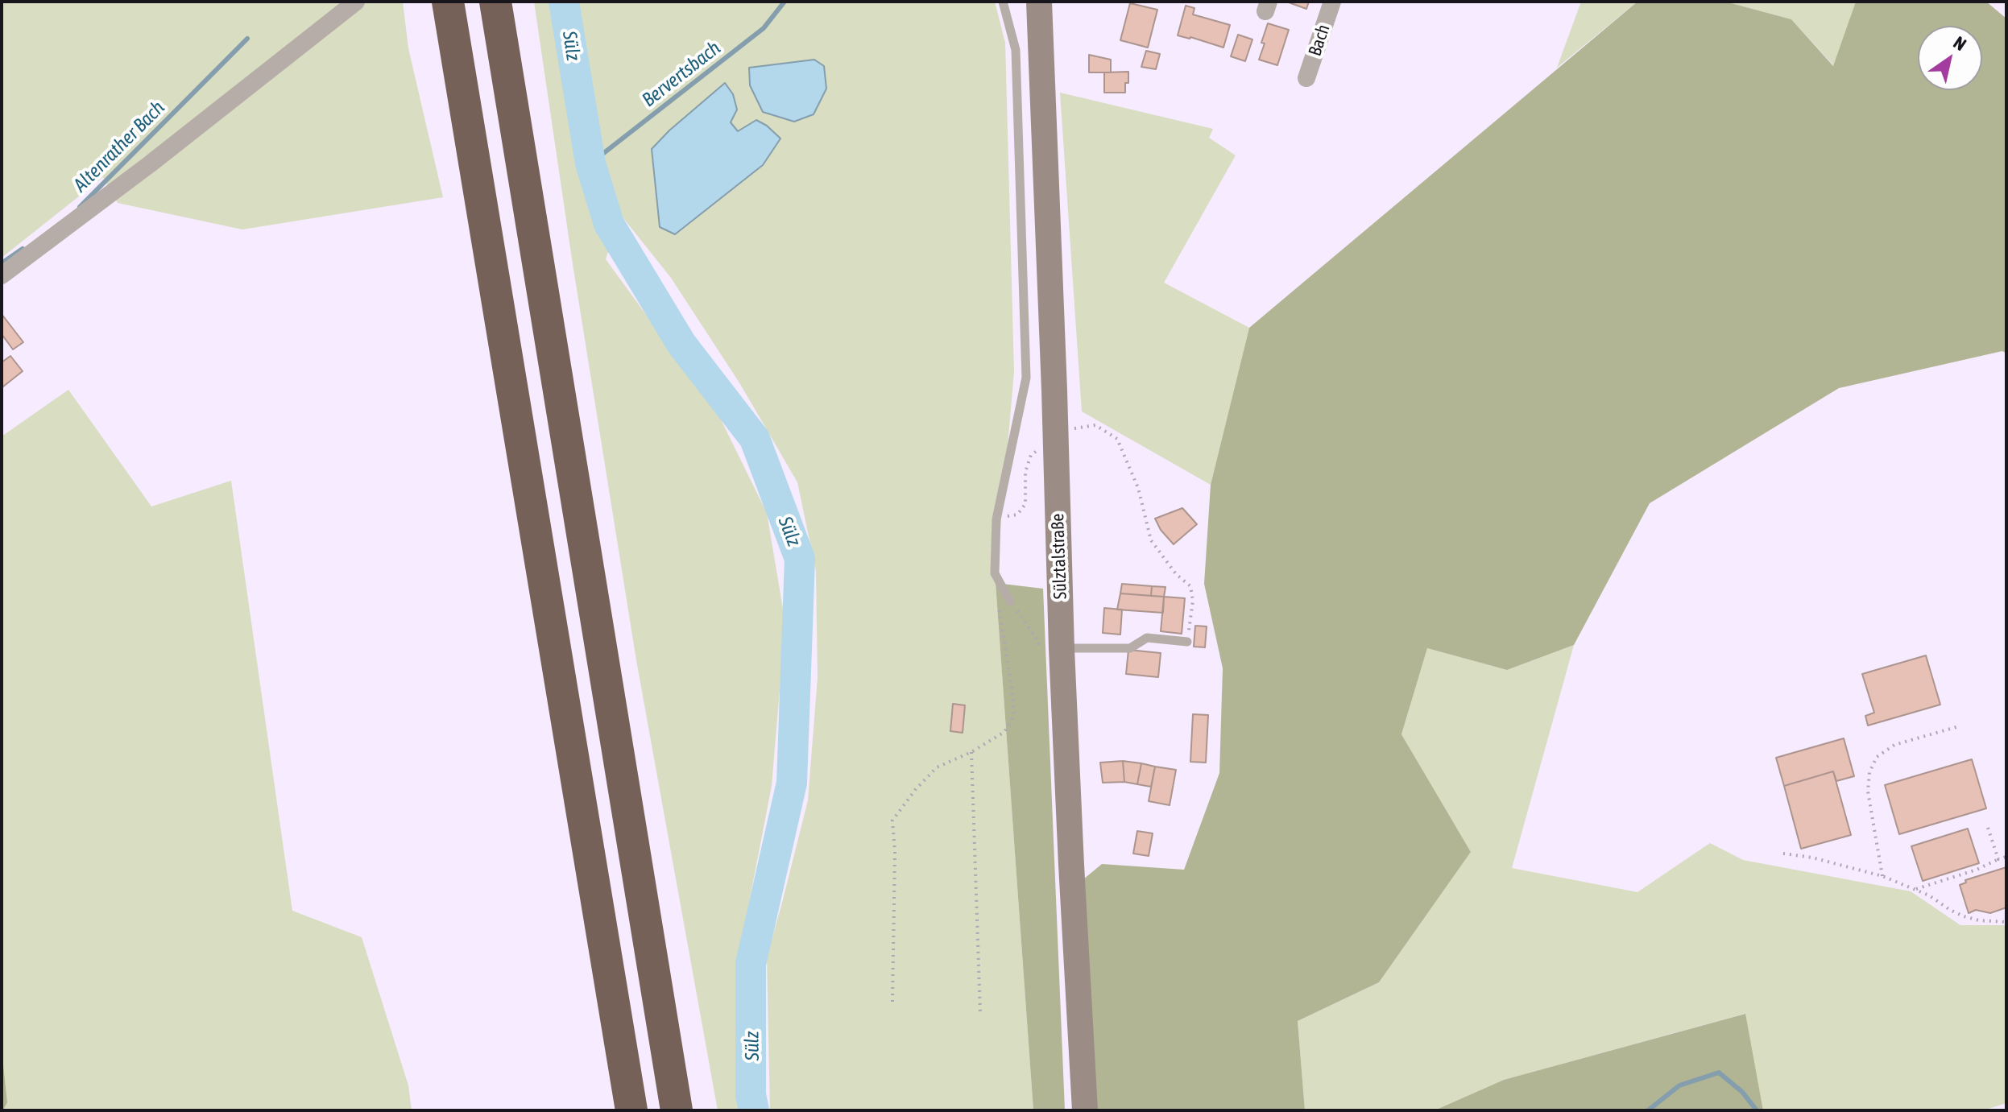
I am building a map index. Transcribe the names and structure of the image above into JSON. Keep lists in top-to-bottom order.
{
  "streets": {
    "main road": ["Sülztalstraße"],
    "street": ["Bach"]
  },
  "water": ["Sülz", "Bervertsbach", "Altenrather Bach"],
  "north": "top right"
}
